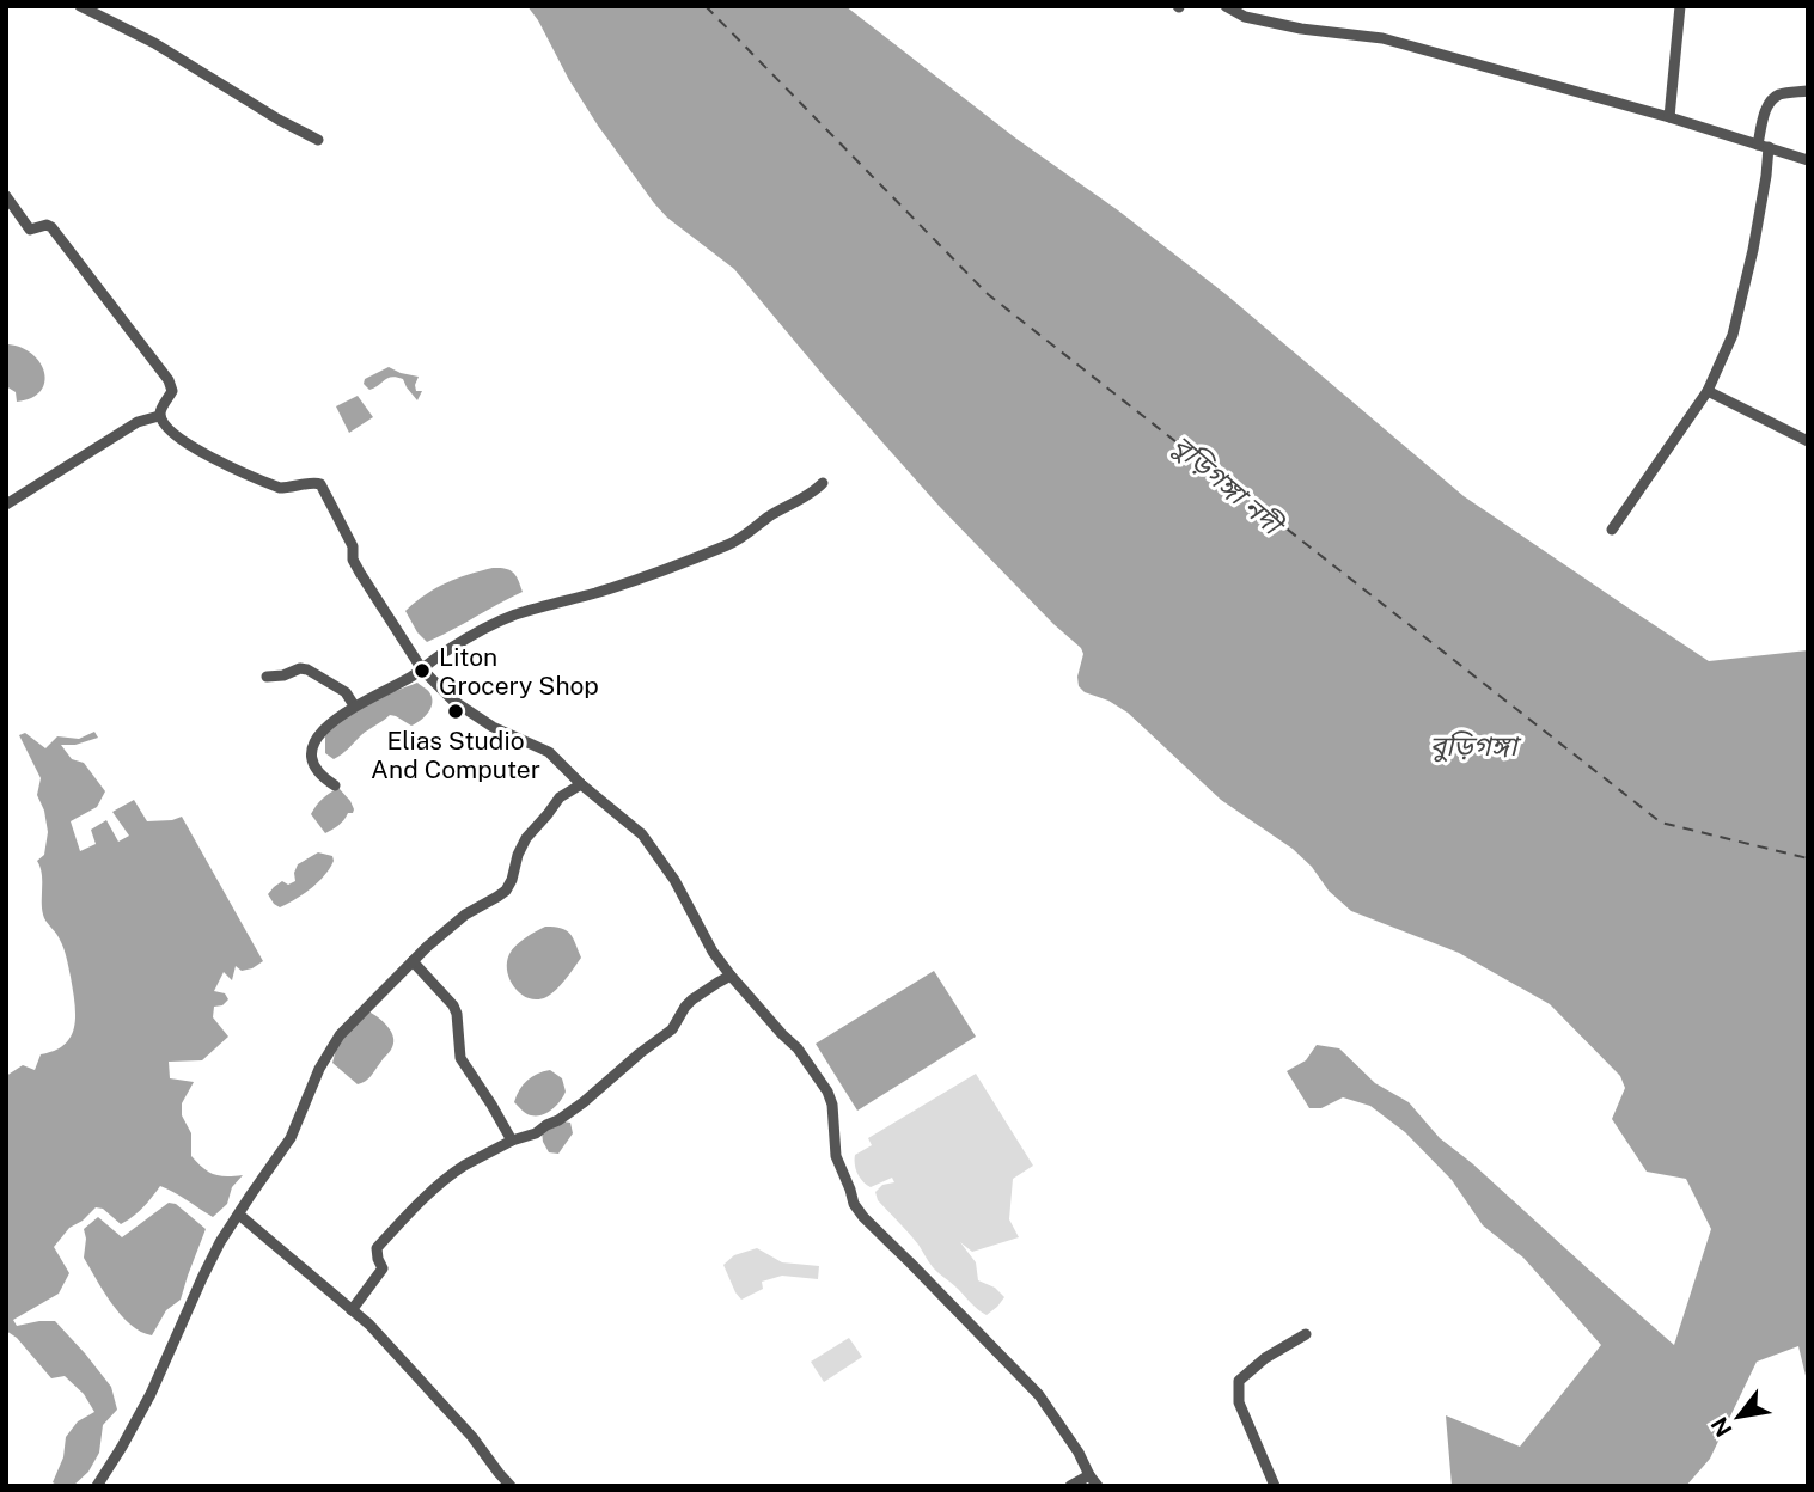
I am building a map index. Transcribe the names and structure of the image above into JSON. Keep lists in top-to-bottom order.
{
  "water": ["বুড়িগঙ্গা নদী", "বুড়িগঙ্গা"],
  "places": ["Liton Grocery Shop", "Elias Studio And Computer"],
  "north": "bottom left"
}
